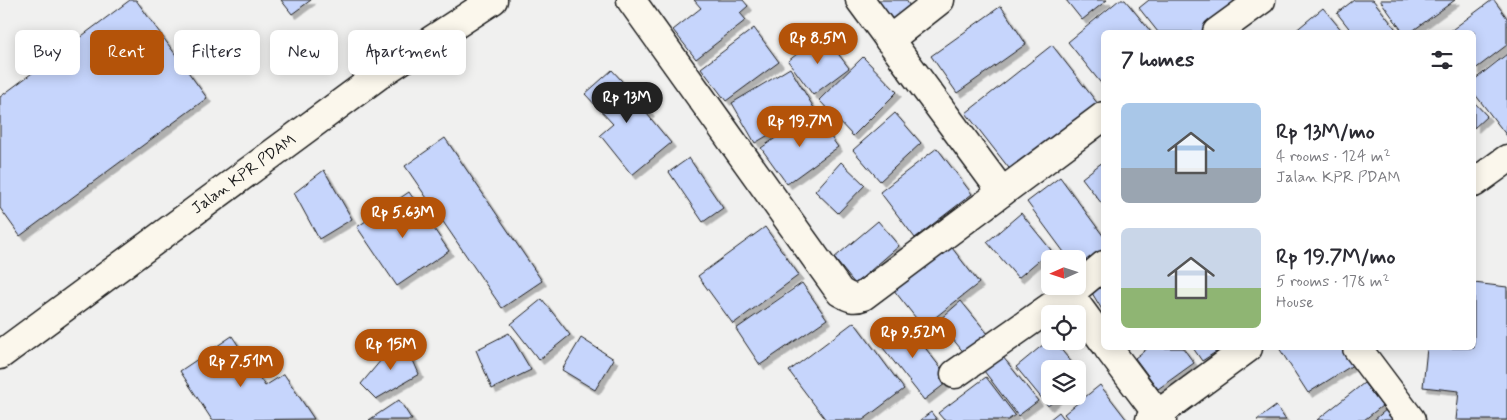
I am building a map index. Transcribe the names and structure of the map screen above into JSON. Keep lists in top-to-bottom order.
{
  "streets": {
    "street": ["Jalan KPR PDAM"]
  },
  "north": "left",
  "page": {
    "price": [
      "Rp 8.5M",
      "Rp 13M",
      "Rp 19.7M",
      "Rp 5.63M",
      "Rp 9.52M",
      "Rp 15M",
      "Rp 7.51M"
    ],
    "chip": [
      "Buy",
      "Rent",
      "Filters",
      "New",
      "Apartment"
    ],
    "heading": "7 homes",
    "list": [
      {
        "name": "Rp 13M/mo",
        "note": "4 rooms · 124 m² · Jalan KPR PDAM"
      },
      {
        "name": "Rp 19.7M/mo",
        "note": "5 rooms · 178 m² · House"
      }
    ]
  }
}
